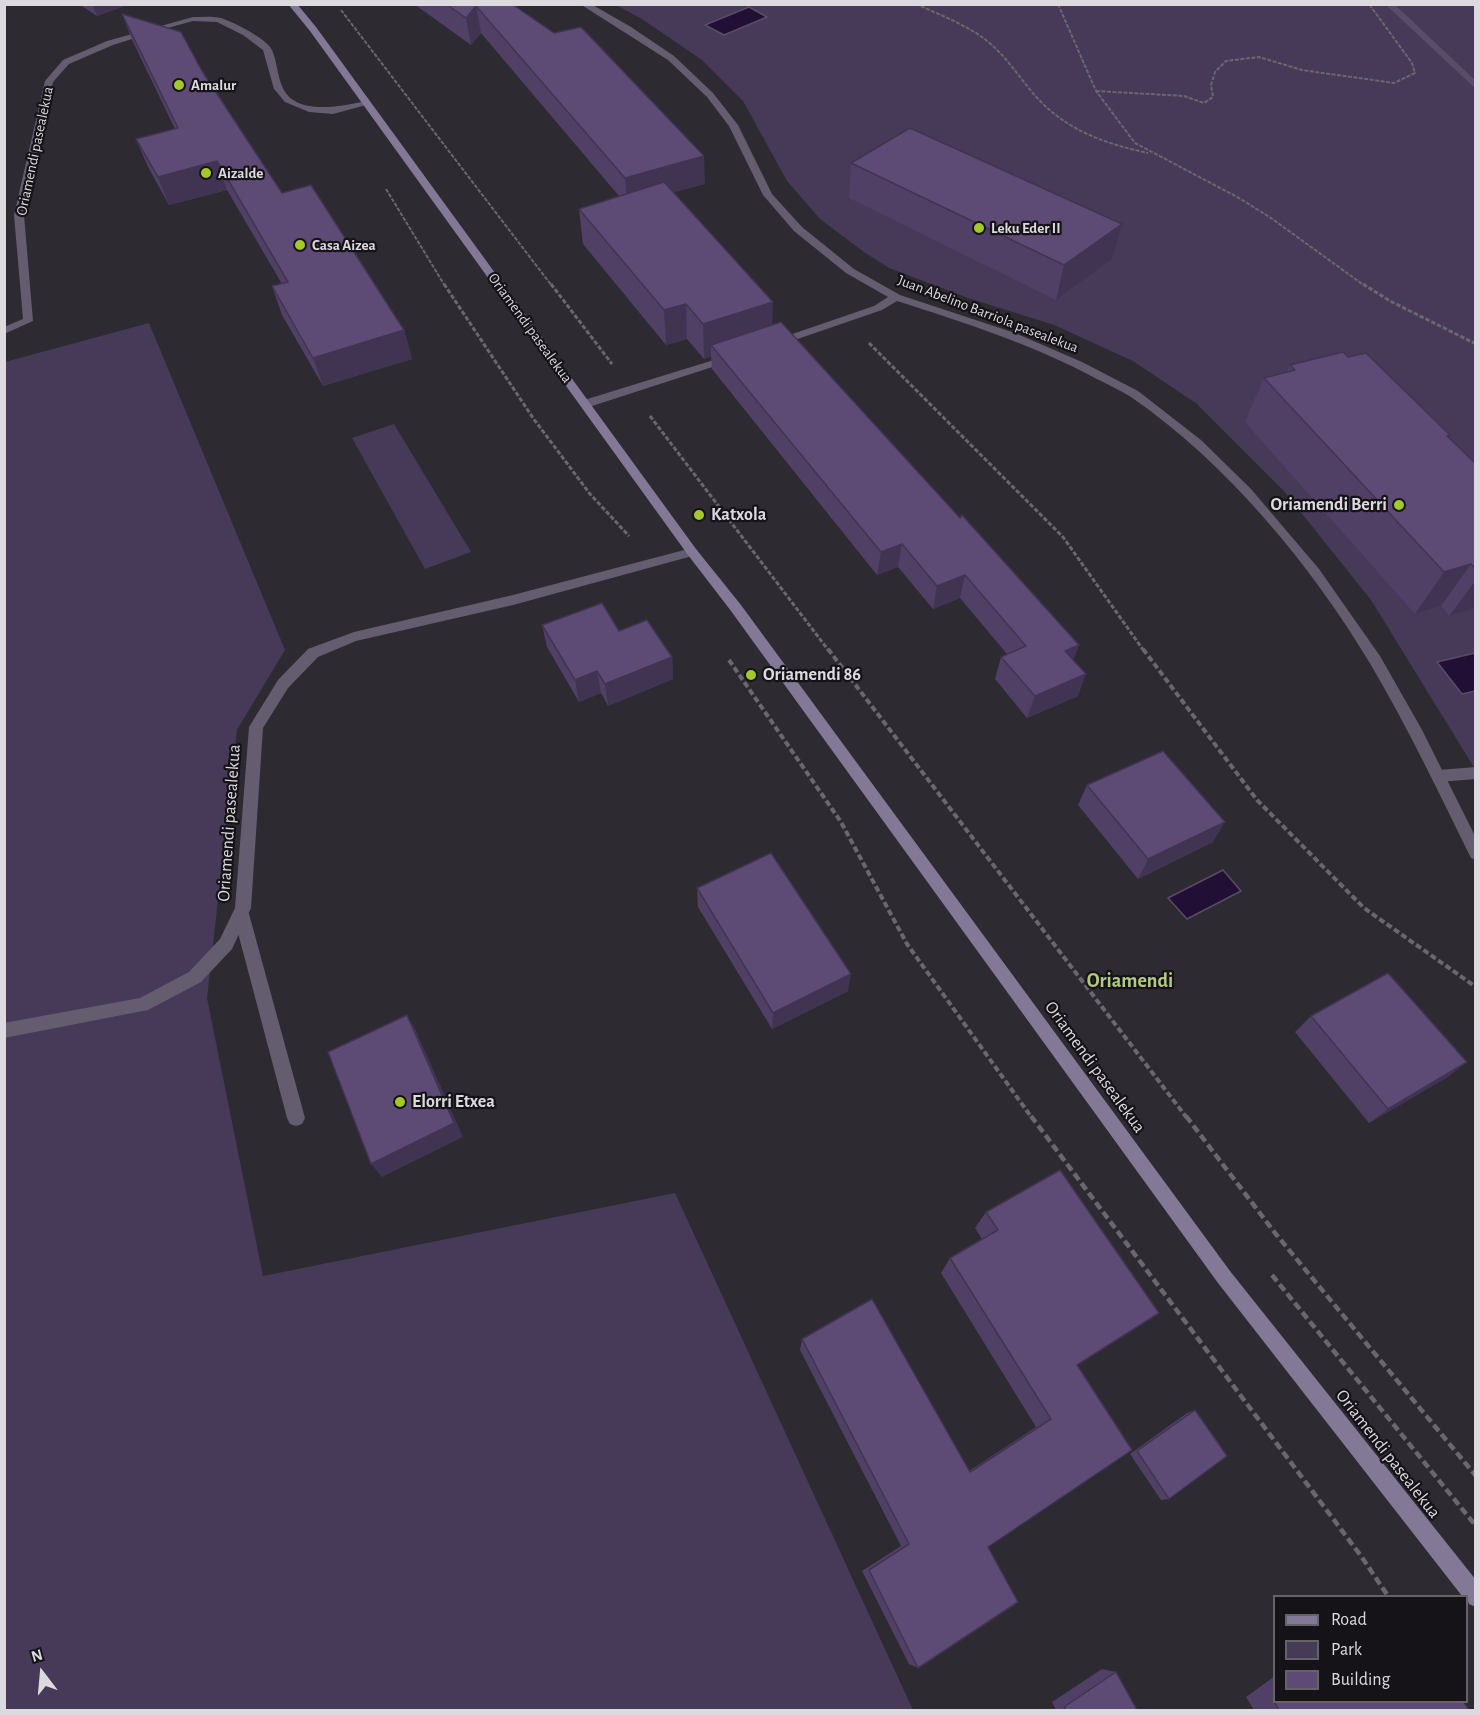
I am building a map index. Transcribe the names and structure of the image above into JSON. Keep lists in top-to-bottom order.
{
  "streets": {
    "street": ["Oriamendi pasealekua", "Juan Abelino Barriola pasealekua"]
  },
  "districts": ["Oriamendi"],
  "places": [
    "Amalur",
    "Aizalde",
    "Leku Eder II",
    "Casa Aizea",
    "Oriamendi Berri",
    "Katxola",
    "Oriamendi 86",
    "Elorri Etxea"
  ],
  "legend": ["Road", "Park", "Building"],
  "north": "top"
}
